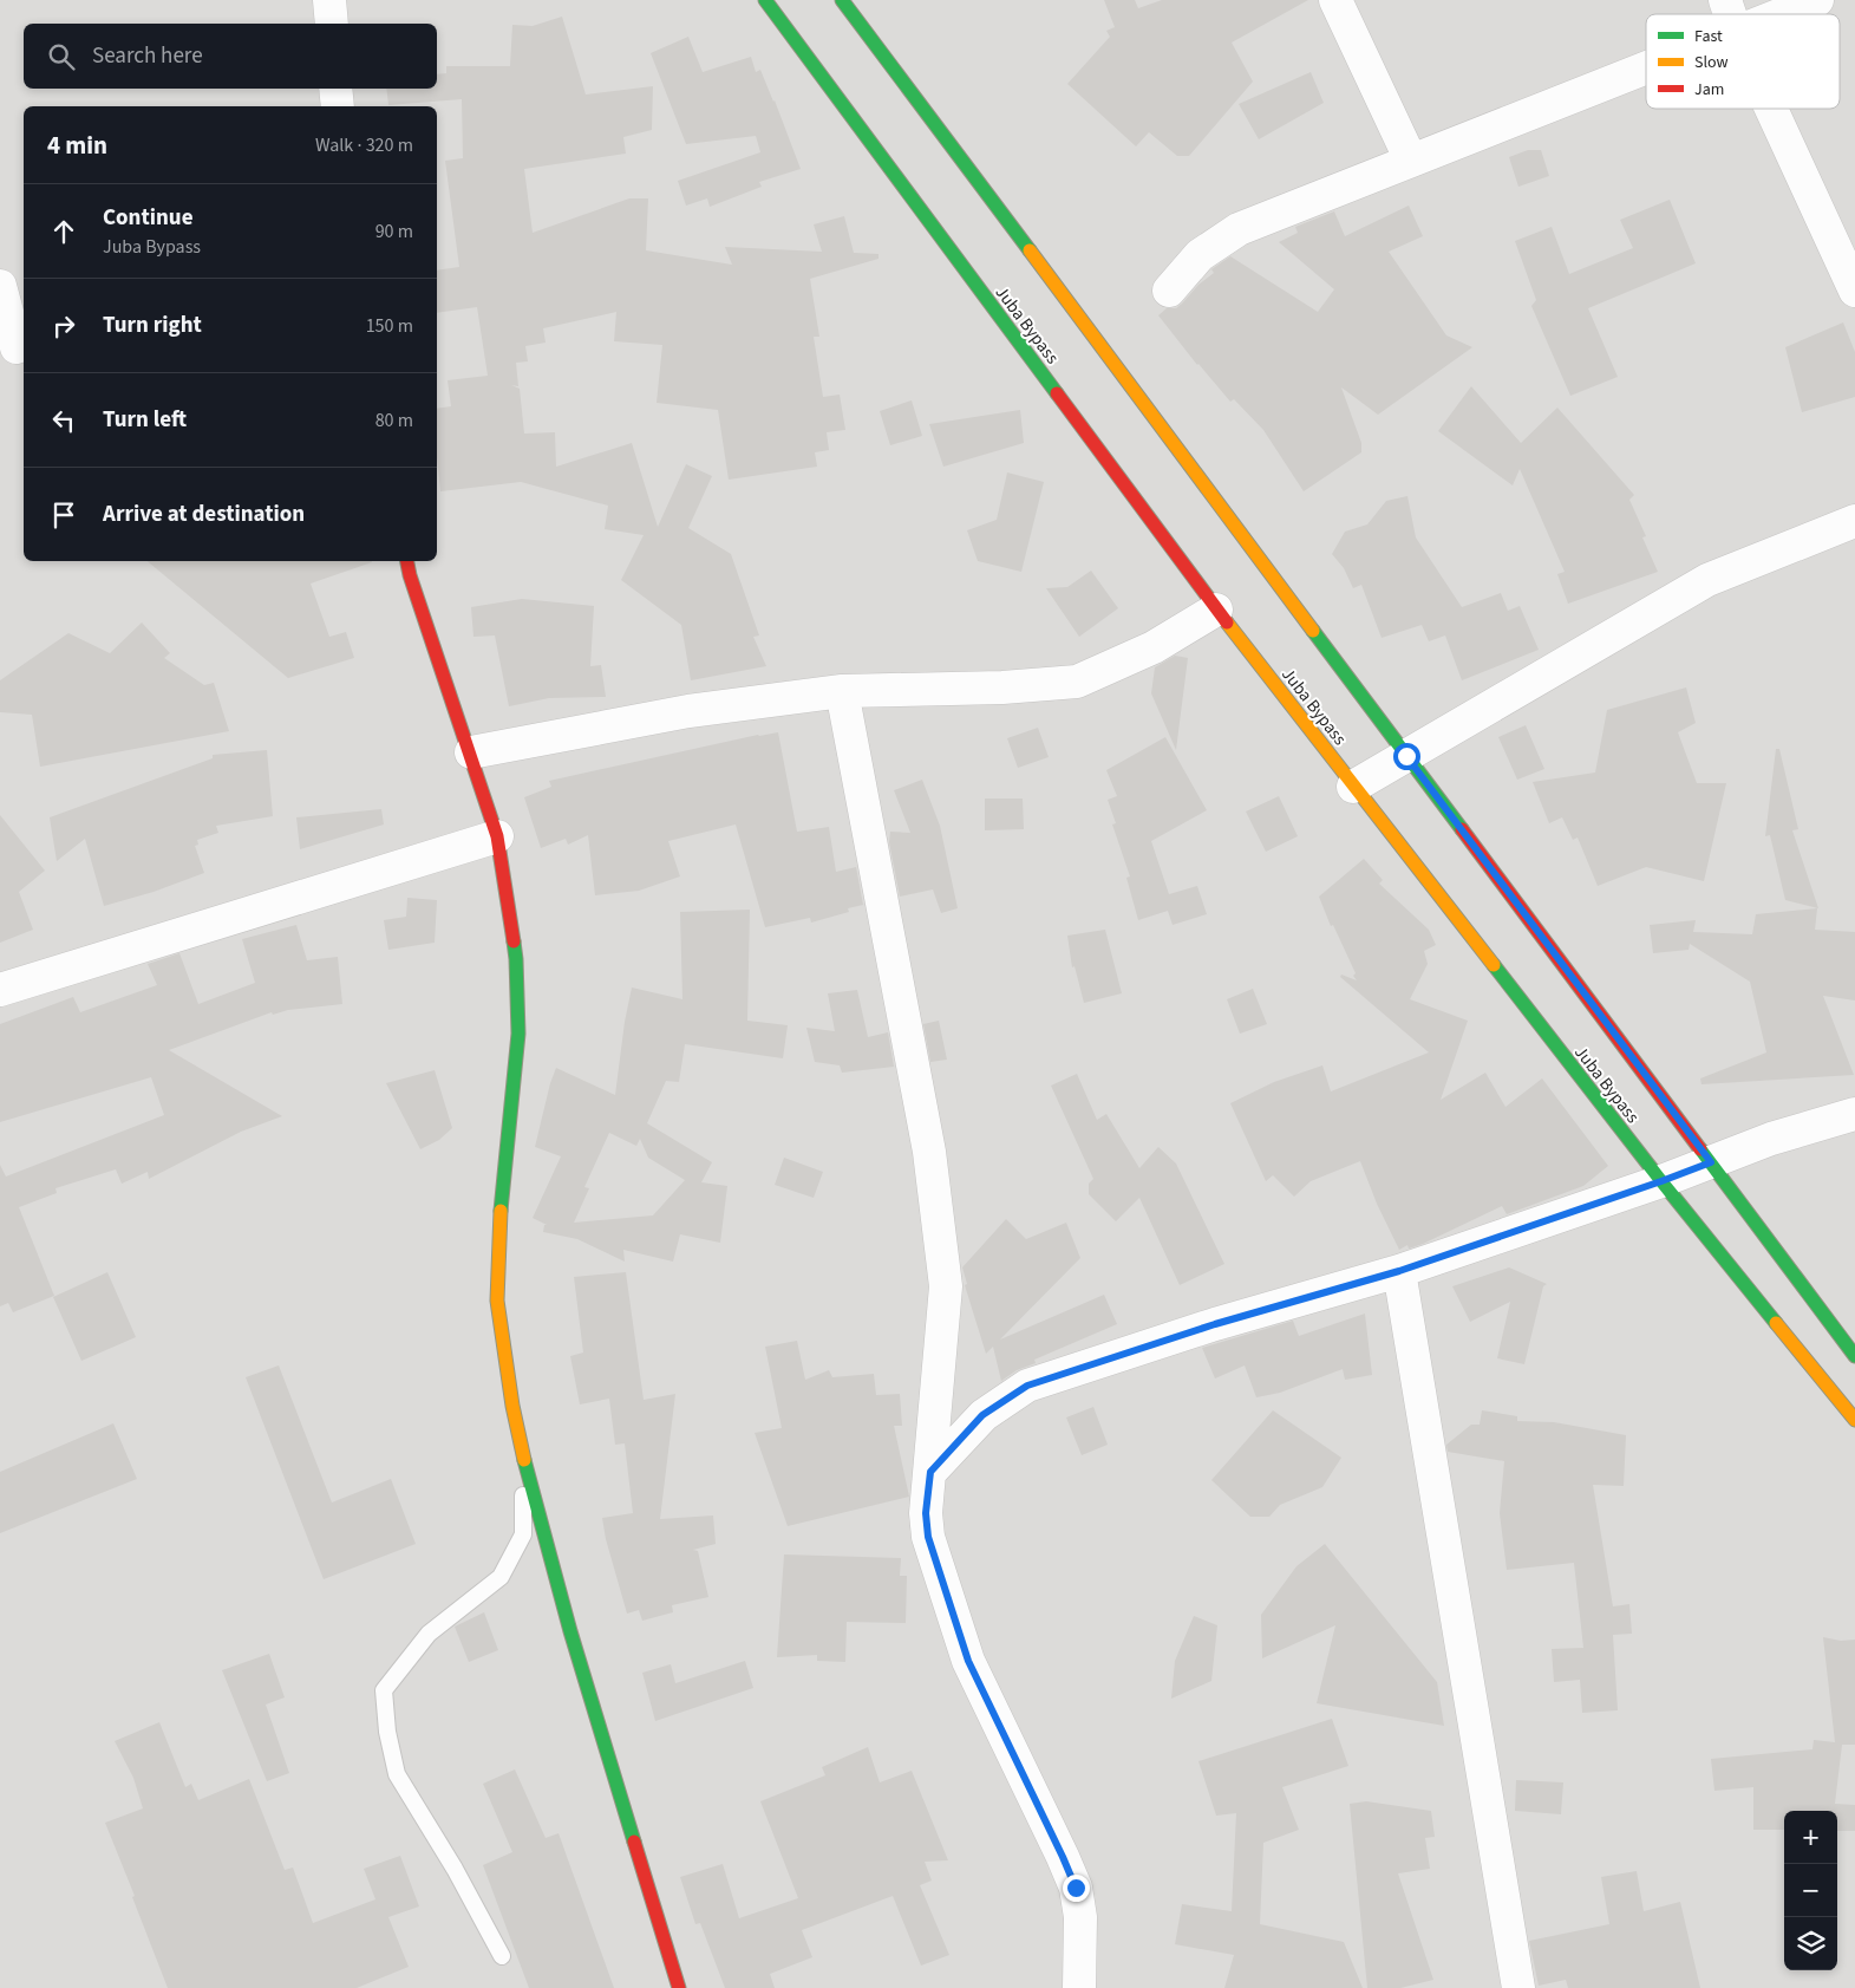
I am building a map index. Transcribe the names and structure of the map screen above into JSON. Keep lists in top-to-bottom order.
{
  "streets": {
    "main road": ["Juba Bypass"]
  },
  "legend": ["Fast", "Slow", "Jam"],
  "page": {
    "search": "Search here",
    "heading": ["4 min", "Walk · 320 m"],
    "list": [
      ["Continue", "Juba Bypass", "90 m"],
      ["Turn right", "150 m"],
      ["Turn left", "80 m"],
      "Arrive at destination"
    ],
    "map_buttons": ["+", "−"]
  }
}
